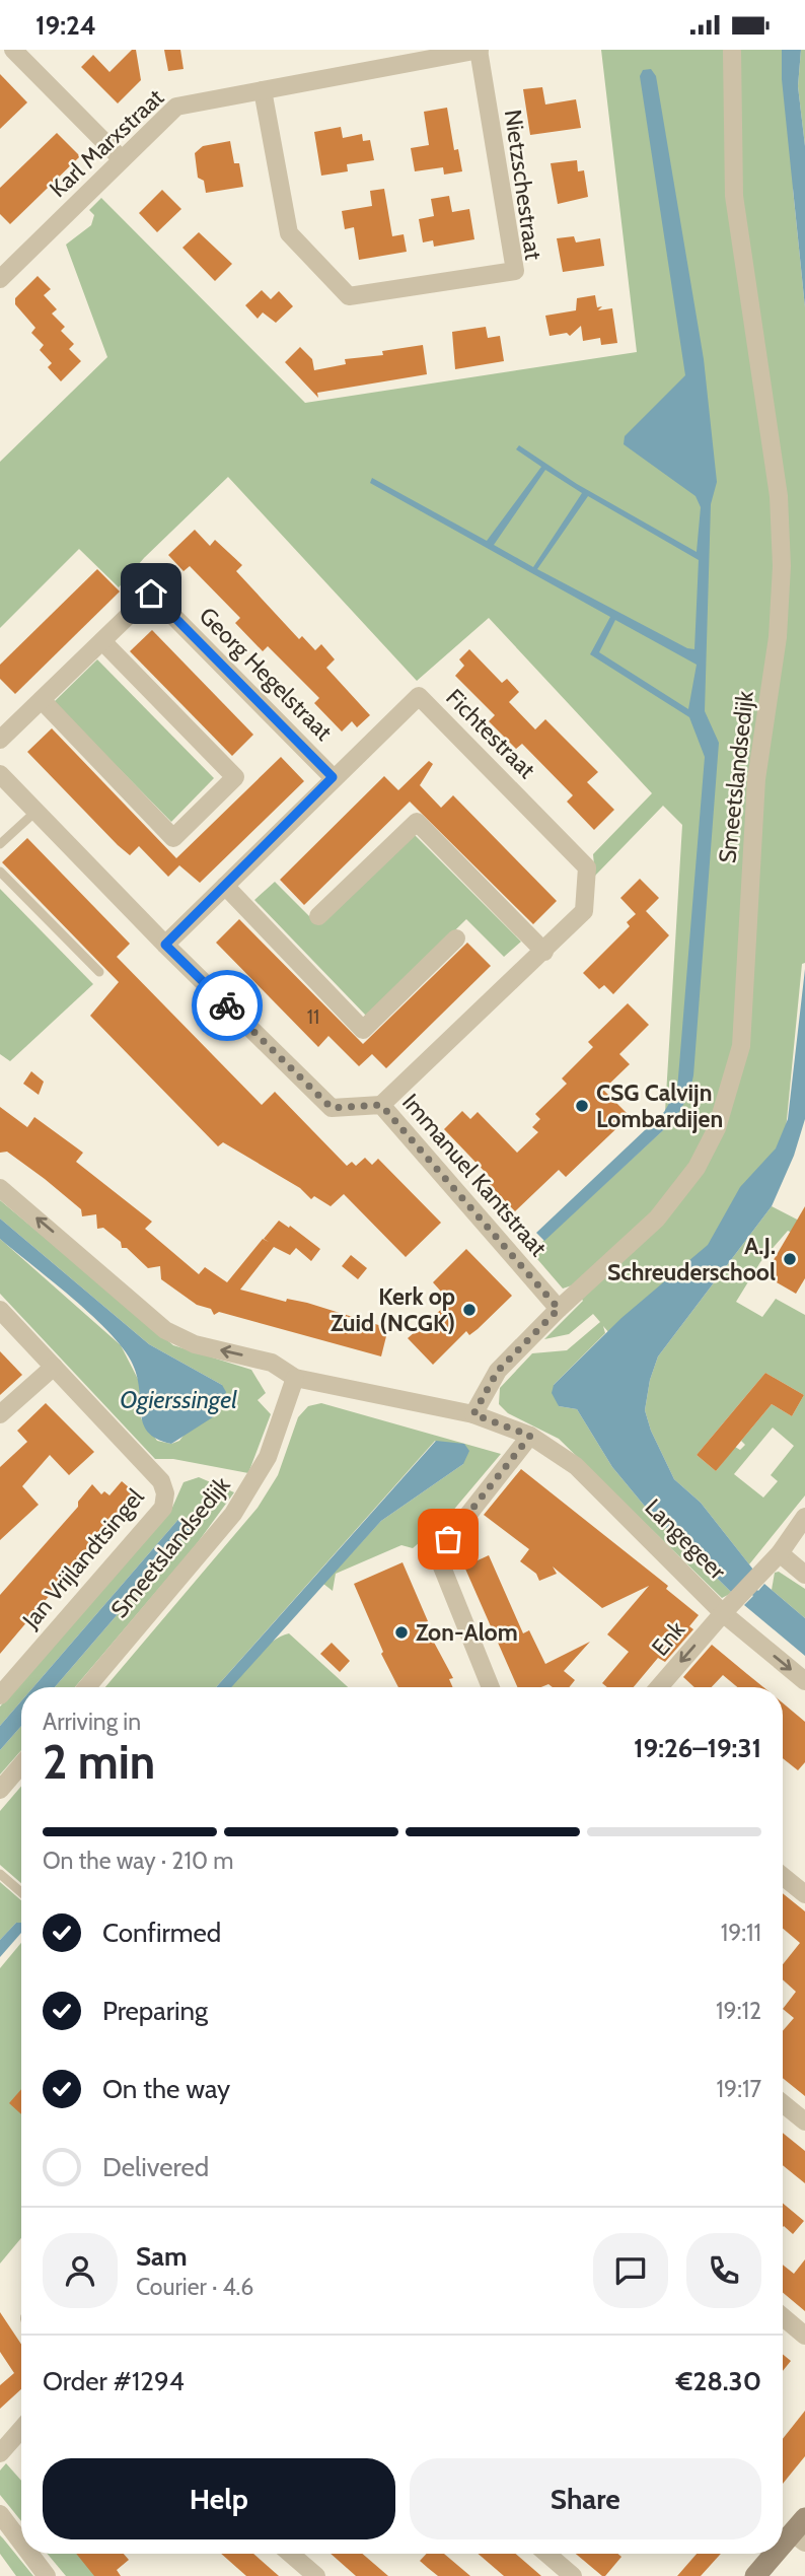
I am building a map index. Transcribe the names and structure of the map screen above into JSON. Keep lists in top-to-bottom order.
{
  "streets": {
    "street": [
      "Karl Marxstraat",
      "Nietzschestraat",
      "Georg Hegelstraat",
      "Fichtestraat",
      "Smeetslandsedijk",
      "Immanuel Kantstraat",
      "Langegeer",
      "Jan Vrijlandtsingel",
      "Enk"
    ]
  },
  "crossings": [
    ["Karl Marxstraat", "Nietzschestraat"],
    ["Georg Hegelstraat", "Fichtestraat"],
    ["Fichtestraat", "Immanuel Kantstraat"],
    ["Smeetslandsedijk", "Immanuel Kantstraat"],
    ["Langegeer", "Enk"]
  ],
  "one_way": ["Enk"],
  "water": ["Ogierssingel"],
  "places": [
    "CSG Calvijn Lombardijen",
    "A.J. Schreuderschool",
    "Kerk op Zuid (NCGK)",
    "Zon-Alom"
  ],
  "house_numbers": ["11"],
  "page": {
    "status": "19:24",
    "heading": ["2 min", "Arriving in", "19:26–19:31"],
    "panel": [
      "Sam",
      "Courier · 4.6",
      "Order #1294",
      "€28.30"
    ],
    "bar": "On the way · 210 m",
    "list": [
      ["Confirmed", "19:11"],
      ["Preparing", "19:12"],
      ["On the way", "19:17"],
      "Delivered"
    ],
    "buttons": ["Help", "Share"]
  }
}
